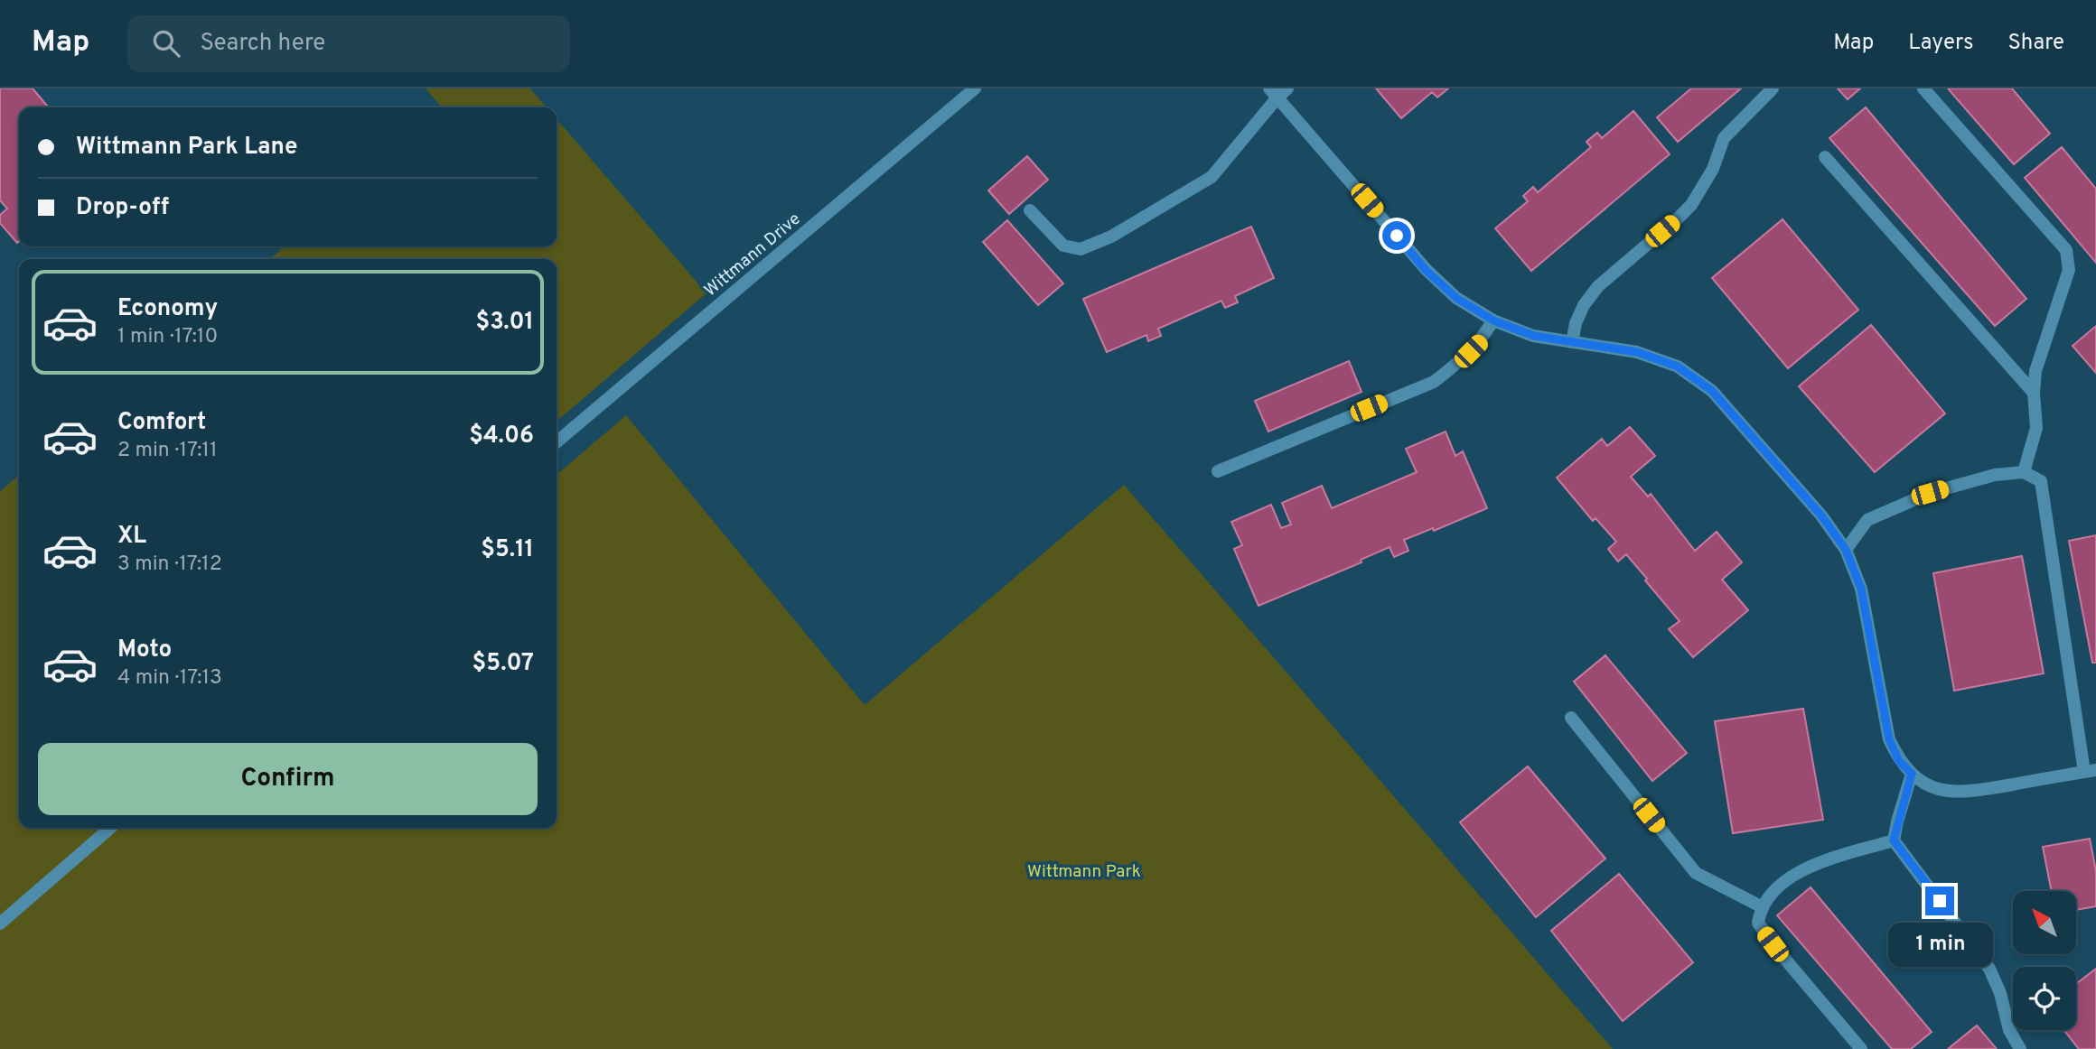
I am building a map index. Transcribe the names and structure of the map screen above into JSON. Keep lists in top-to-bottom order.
{
  "streets": {
    "street": ["Wittmann Drive"]
  },
  "parks": ["Wittmann Park"],
  "north": "top left",
  "page": {
    "header": "Map",
    "search": "Search here",
    "nav": ["Map", "Layers", "Share"],
    "banner": ["Wittmann Park Lane", "Drop-off"],
    "list": [
      {
        "name": "Economy",
        "note": "1 min · 17:10",
        "value": "$3.01"
      },
      {
        "name": "Comfort",
        "note": "2 min · 17:11",
        "value": "$4.06"
      },
      {
        "name": "XL",
        "note": "3 min · 17:12",
        "value": "$5.11"
      },
      {
        "name": "Moto",
        "note": "4 min · 17:13",
        "value": "$5.07"
      }
    ],
    "buttons": "Confirm",
    "bubble": "1 min"
  }
}
